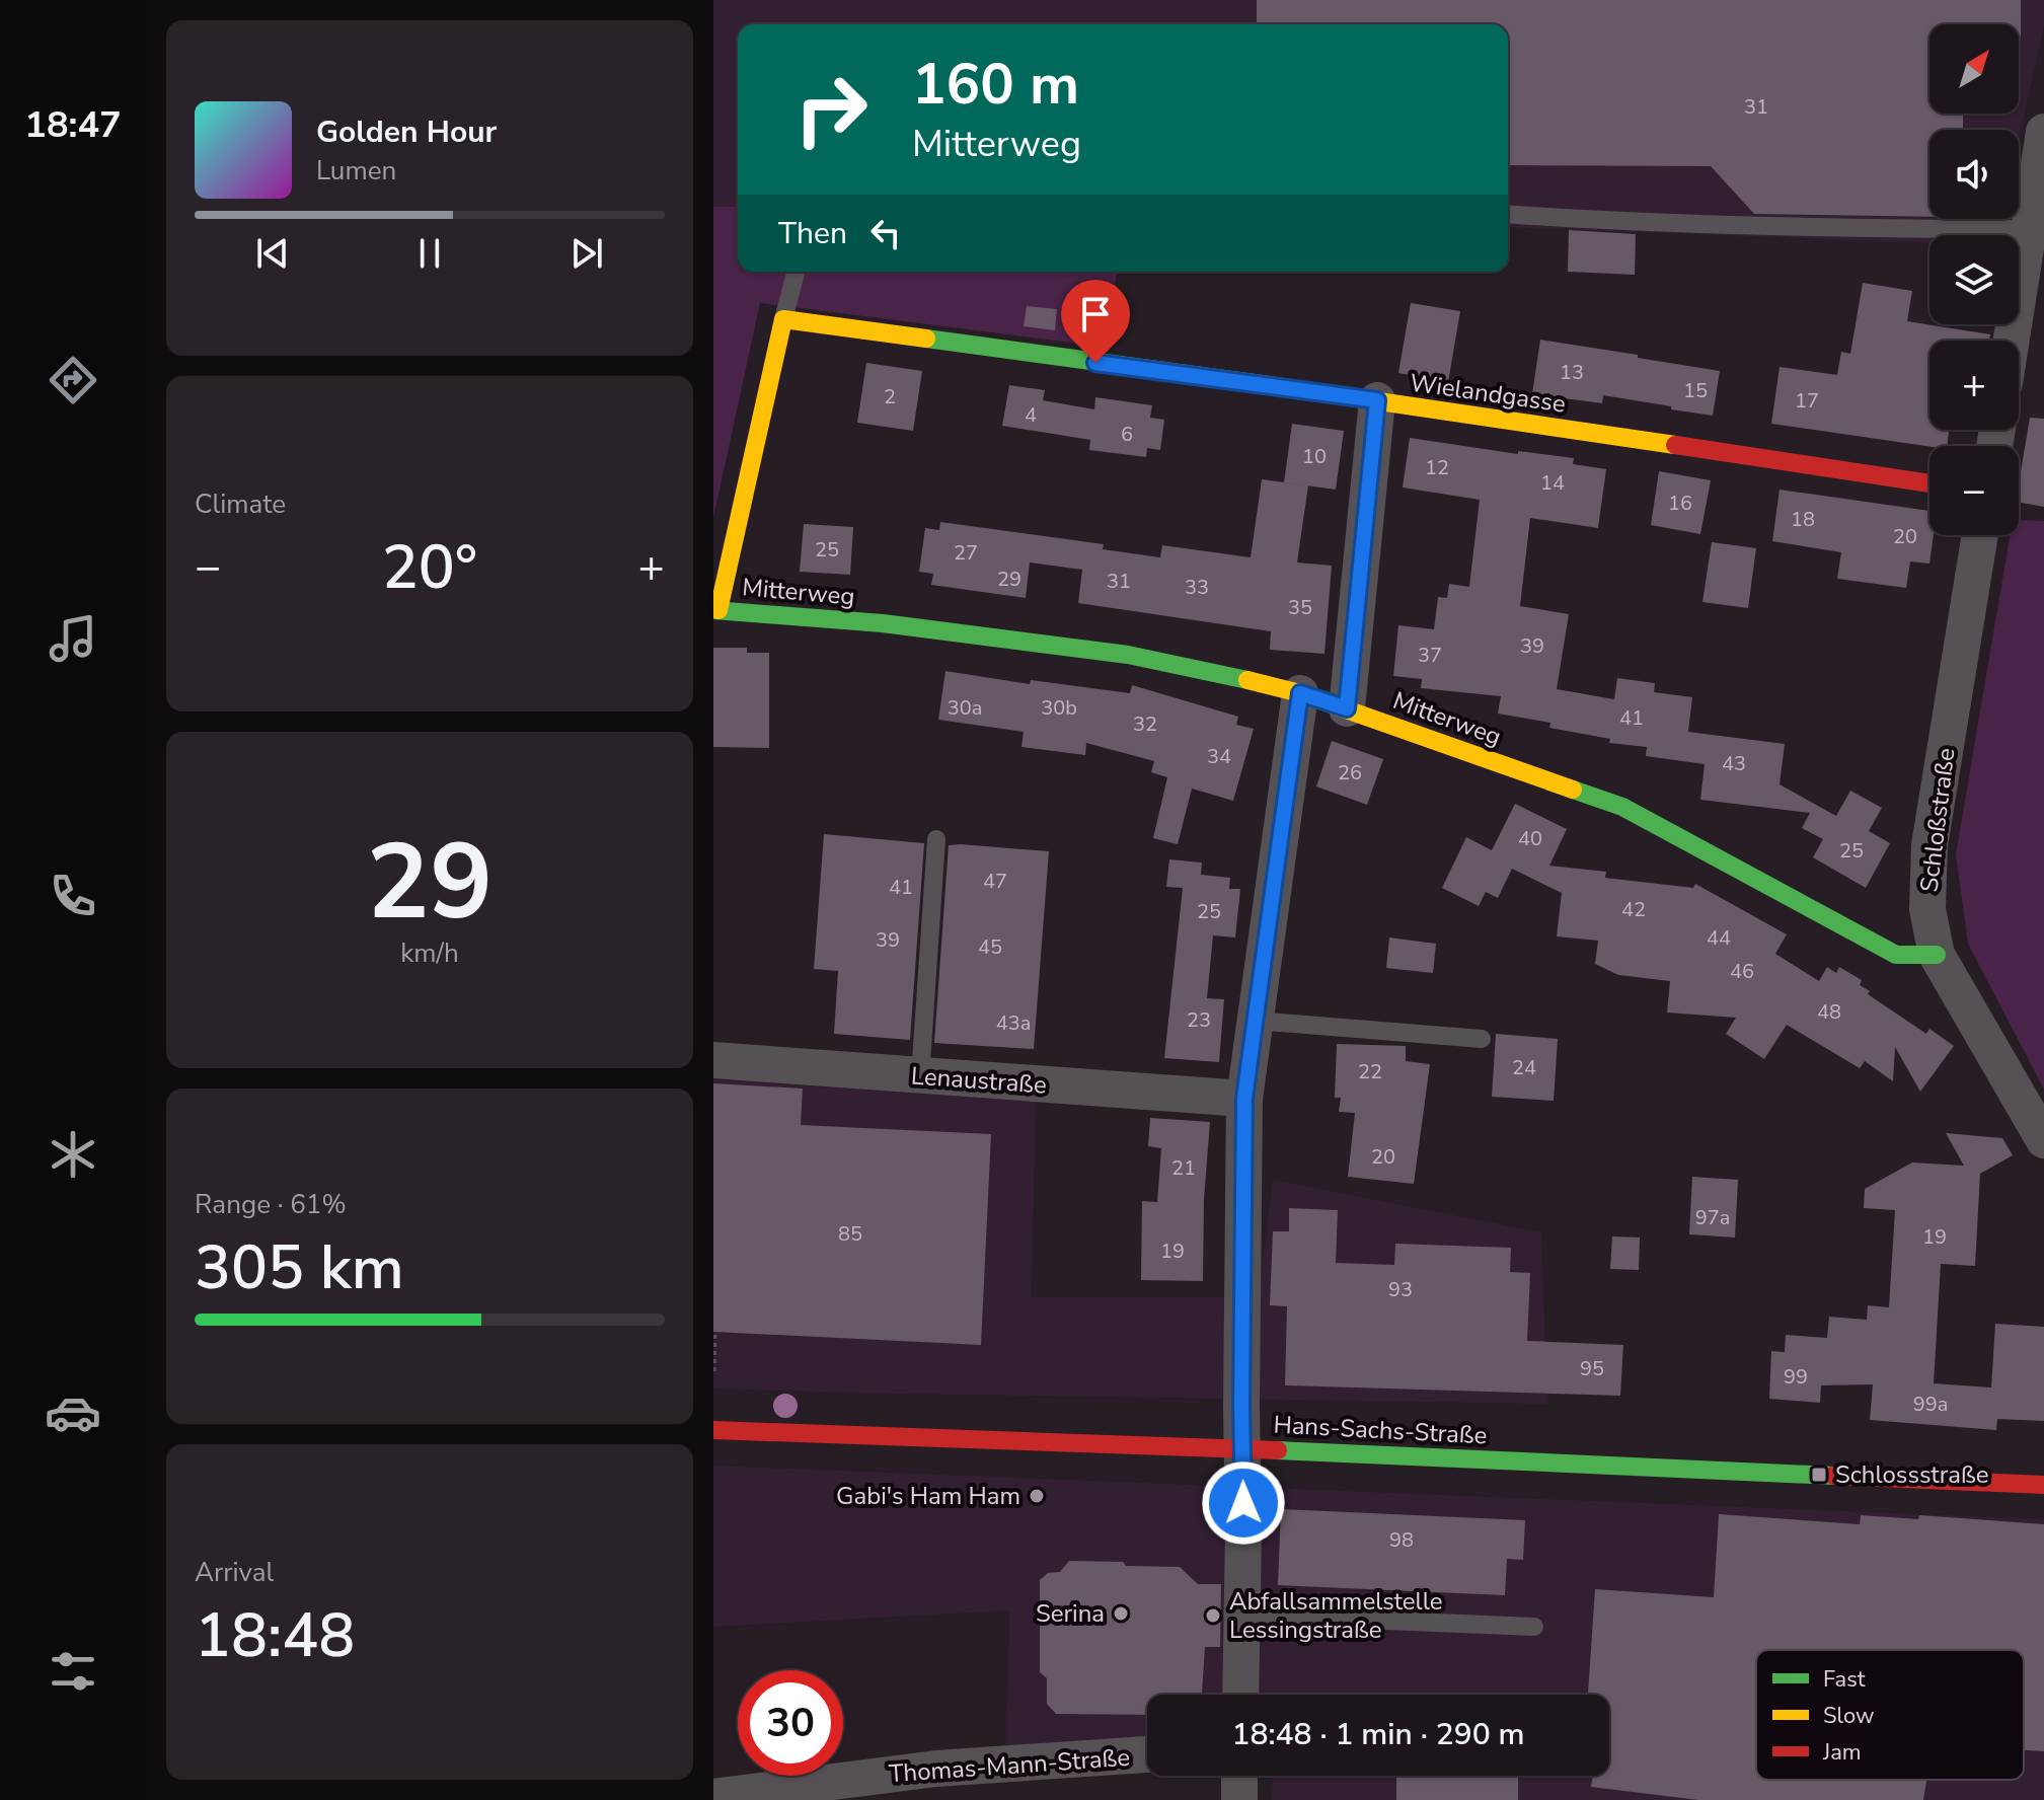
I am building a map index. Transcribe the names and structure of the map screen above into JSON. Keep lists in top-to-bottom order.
{
  "streets": {
    "street": [
      "Wielandgasse",
      "Mitterweg",
      "Schloßstraße",
      "Lenaustraße",
      "Hans-Sachs-Straße",
      "Thomas-Mann-Straße"
    ]
  },
  "crossings": [
    ["Mitterweg", "Schloßstraße"]
  ],
  "places": {
    "transit": ["Schlossstraße"],
    "other": ["Gabi's Ham Ham", "Serina", "Abfallsammelstelle Lessingstraße"]
  },
  "house_numbers": [
    "31",
    "13",
    "15",
    "2",
    "17",
    "4",
    "6",
    "10",
    "12",
    "14",
    "16",
    "18",
    "20",
    "25",
    "27",
    "29",
    "31",
    "33",
    "35",
    "39",
    "37",
    "30a",
    "30b",
    "41",
    "32",
    "34",
    "43",
    "26",
    "40",
    "25",
    "47",
    "41",
    "42",
    "25",
    "44",
    "39",
    "45",
    "46",
    "48",
    "23",
    "43a",
    "24",
    "22",
    "20",
    "21",
    "97a",
    "85",
    "19",
    "19",
    "93",
    "95",
    "99",
    "99a",
    "98"
  ],
  "legend": ["Fast", "Slow", "Jam"],
  "north": "top right",
  "page": {
    "tabs": "18:47",
    "map_buttons": ["+", "−"],
    "turn": ["160 m", "Mitterweg"],
    "song": ["Golden Hour", "Lumen"],
    "then": "Then",
    "tile": [
      "Climate",
      ["29", "km/h"],
      ["Range · 61%", "305 km"],
      ["Arrival", "18:48"]
    ],
    "heat": ["−", "20°", "+"],
    "limit": "30",
    "trip": "18:48 · 1 min · 290 m"
  }
}
